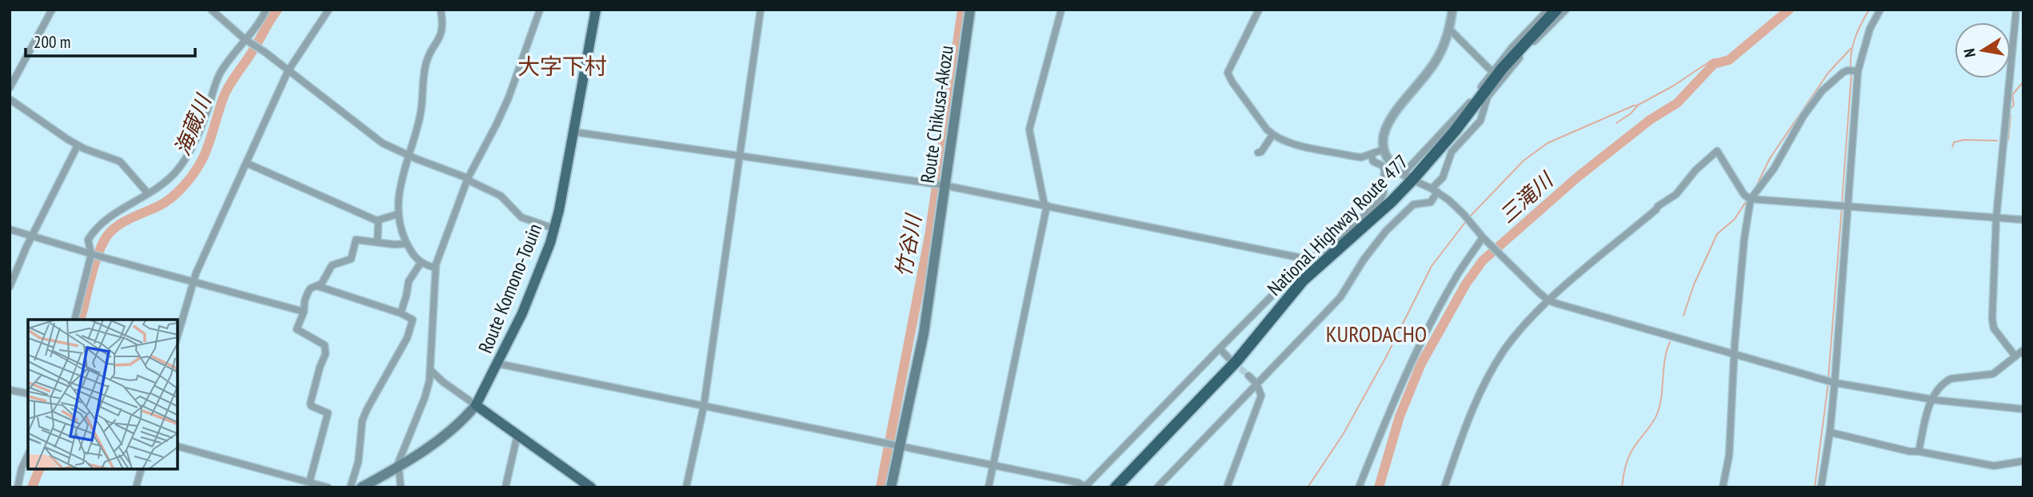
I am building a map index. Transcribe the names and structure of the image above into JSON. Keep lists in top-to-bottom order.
{
  "streets": {
    "highway": ["National Highway Route 477"],
    "main road": ["Route Chikusa-Akozu", "Route Komono-Touin"]
  },
  "districts": ["大字下村", "KURODACHO"],
  "water": ["海蔵川", "三滝川", "竹谷川"],
  "scale_bar": "200 m",
  "north": "left"
}
